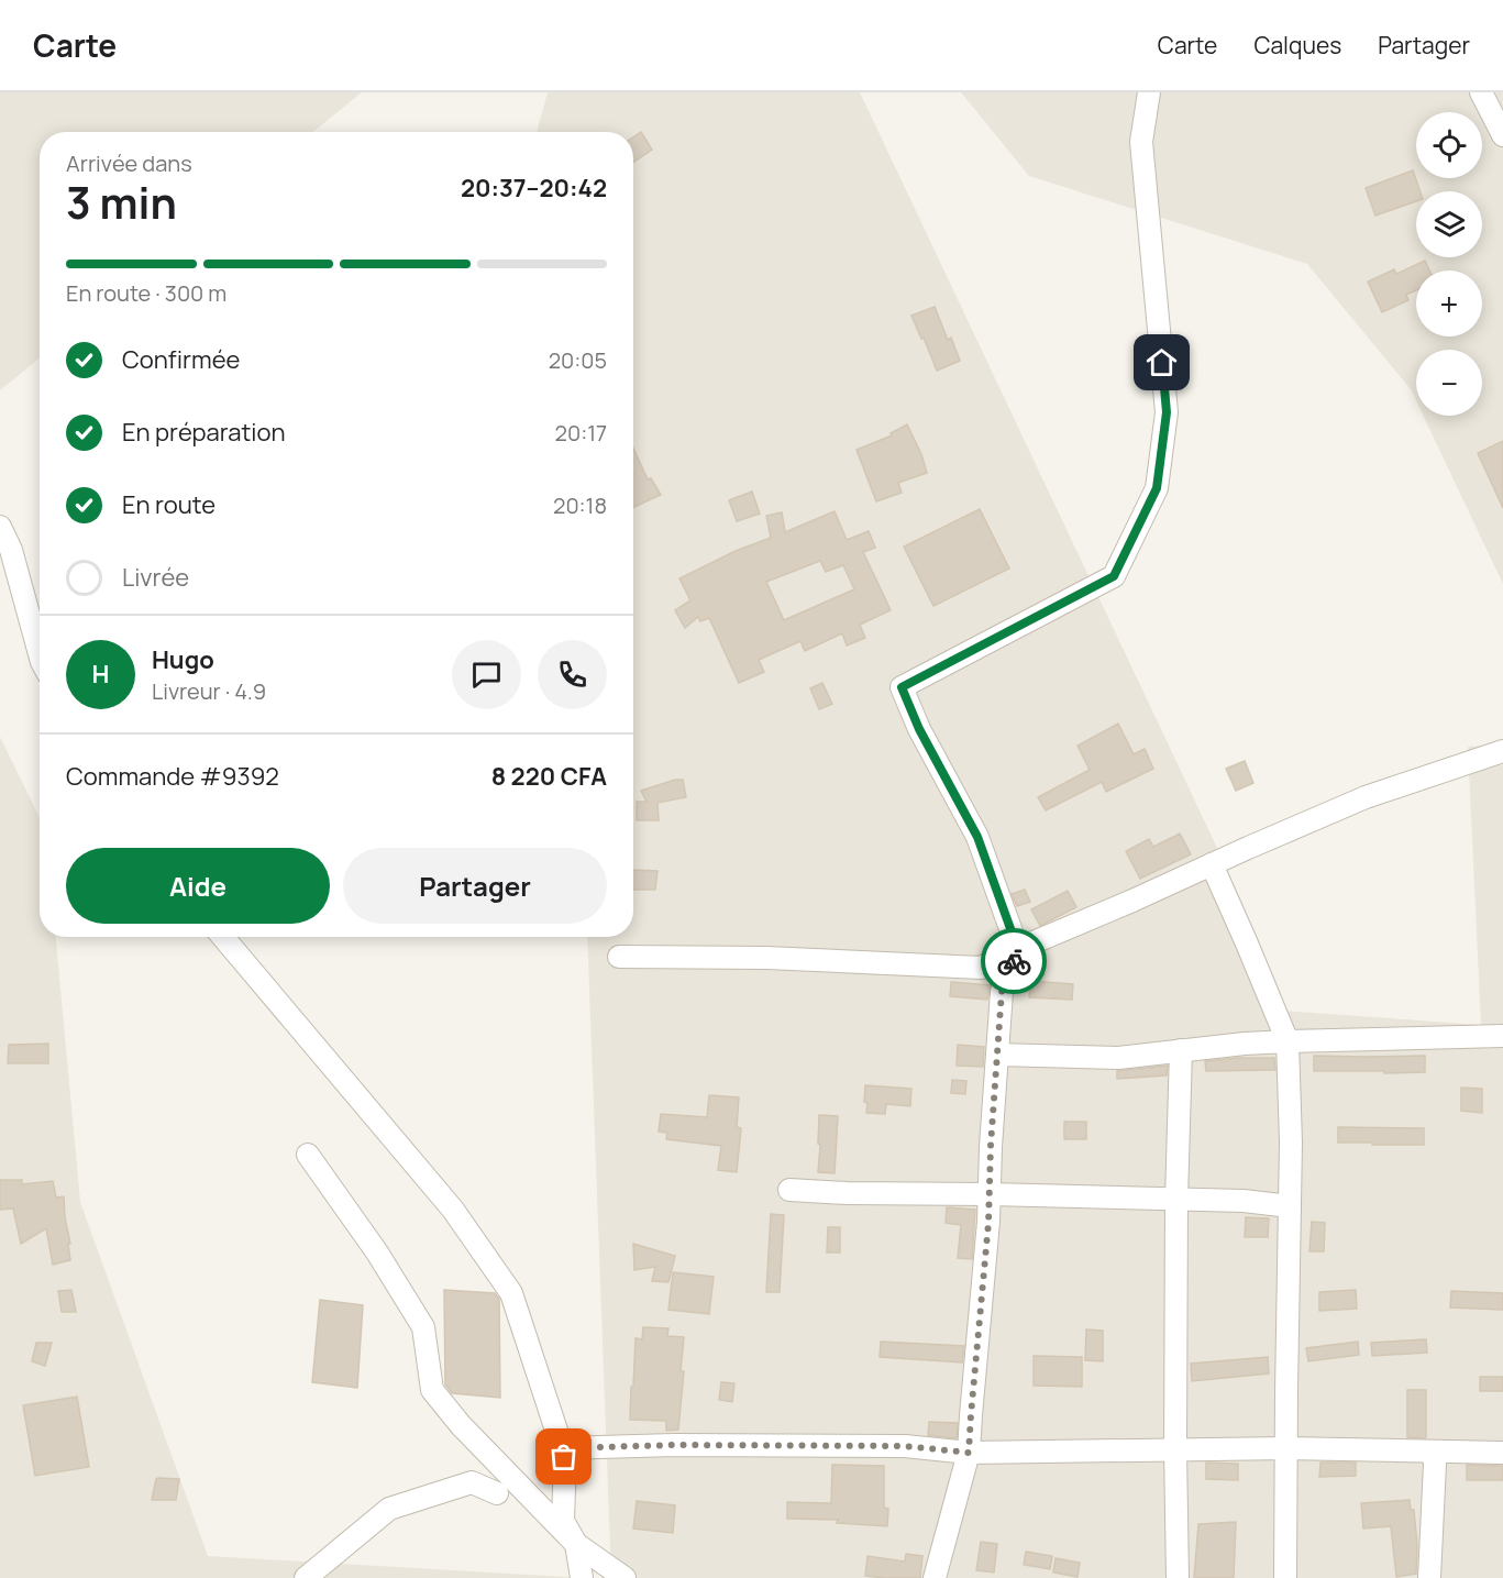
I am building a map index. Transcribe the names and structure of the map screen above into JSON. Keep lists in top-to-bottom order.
{
  "page": {
    "header": "Carte",
    "nav": ["Carte", "Calques", "Partager"],
    "map_buttons": ["+", "−"],
    "heading": ["3 min", "Arrivée dans", "20:37–20:42"],
    "panel": [
      "Hugo",
      "Livreur · 4.9",
      "Commande #9392",
      "8 220 CFA"
    ],
    "bar": "En route · 300 m",
    "list": [
      ["Confirmée", "20:05"],
      ["En préparation", "20:17"],
      ["En route", "20:18"],
      "Livrée"
    ],
    "round": "H",
    "buttons": ["Aide", "Partager"]
  }
}
